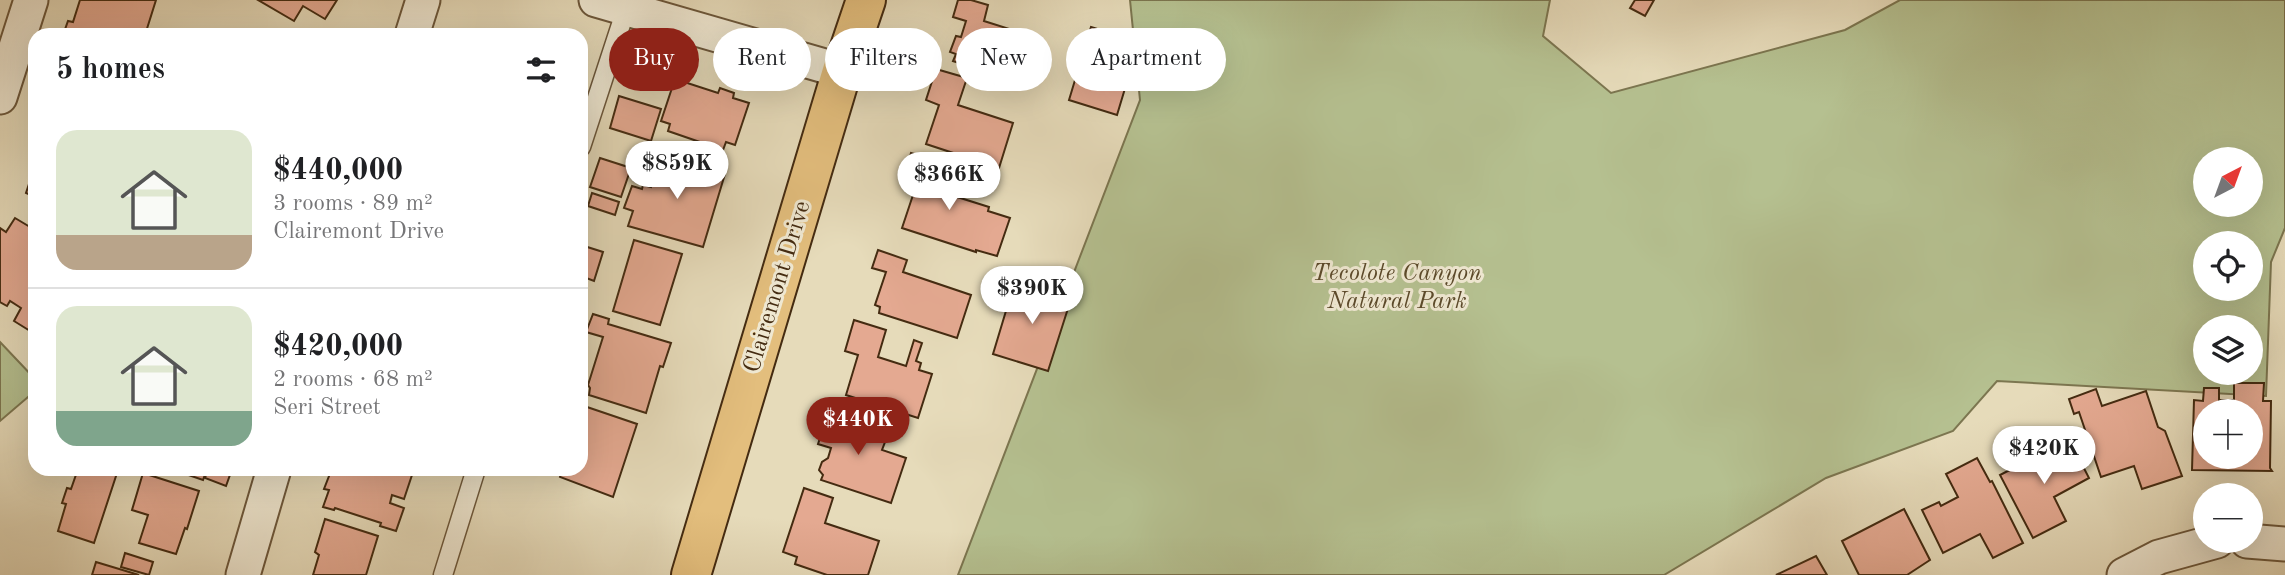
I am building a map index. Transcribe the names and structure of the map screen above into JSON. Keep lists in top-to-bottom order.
{
  "streets": {
    "main road": ["Clairemont Drive"]
  },
  "parks": ["Tecolote Canyon Natural Park"],
  "north": "top right",
  "page": {
    "chip": [
      "Buy",
      "Rent",
      "Filters",
      "New",
      "Apartment"
    ],
    "heading": "5 homes",
    "list": [
      {
        "name": "$440,000",
        "note": "3 rooms · 89 m² · Clairemont Drive"
      },
      {
        "name": "$420,000",
        "note": "2 rooms · 68 m² · Seri Street"
      }
    ],
    "price": [
      "$859K",
      "$366K",
      "$390K",
      "$440K",
      "$420K"
    ],
    "map_buttons": ["+", "−"]
  }
}
